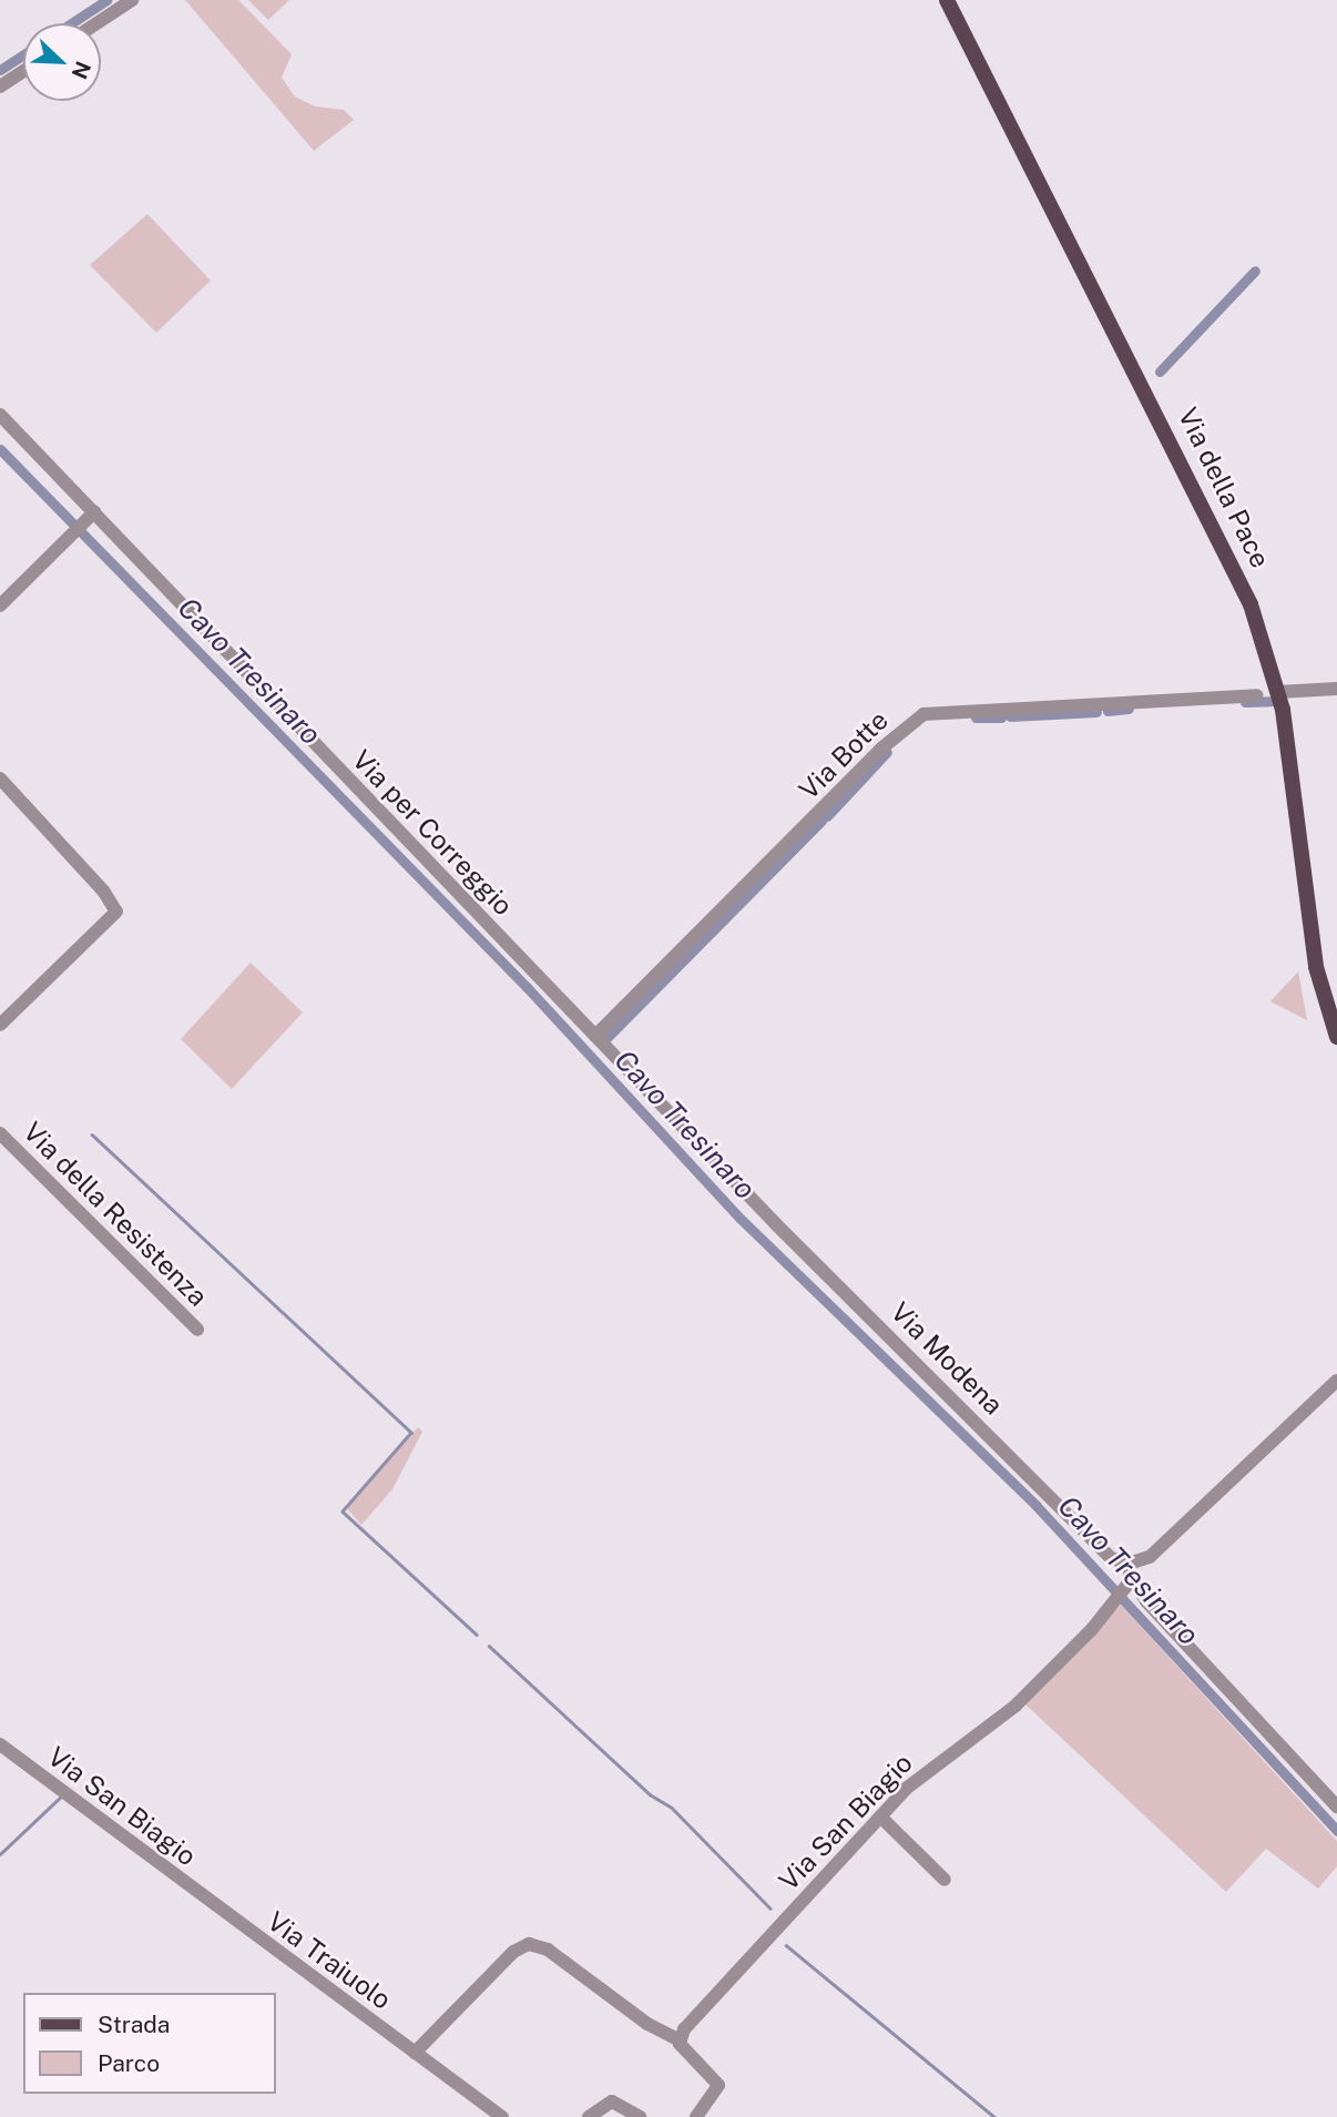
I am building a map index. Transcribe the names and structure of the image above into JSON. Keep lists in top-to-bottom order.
{
  "streets": {
    "main road": ["Via della Pace"],
    "street": [
      "Via Botte",
      "Via per Correggio",
      "Via della Resistenza",
      "Via Modena",
      "Via San Biagio",
      "Via Traiuolo"
    ]
  },
  "crossings": [
    ["Via Botte", "Via Modena"],
    ["Via per Correggio", "Via Modena"],
    ["Via San Biagio", "Via Traiuolo"]
  ],
  "water": ["Cavo Tresinaro"],
  "legend": ["Strada", "Parco"],
  "north": "bottom right"
}
